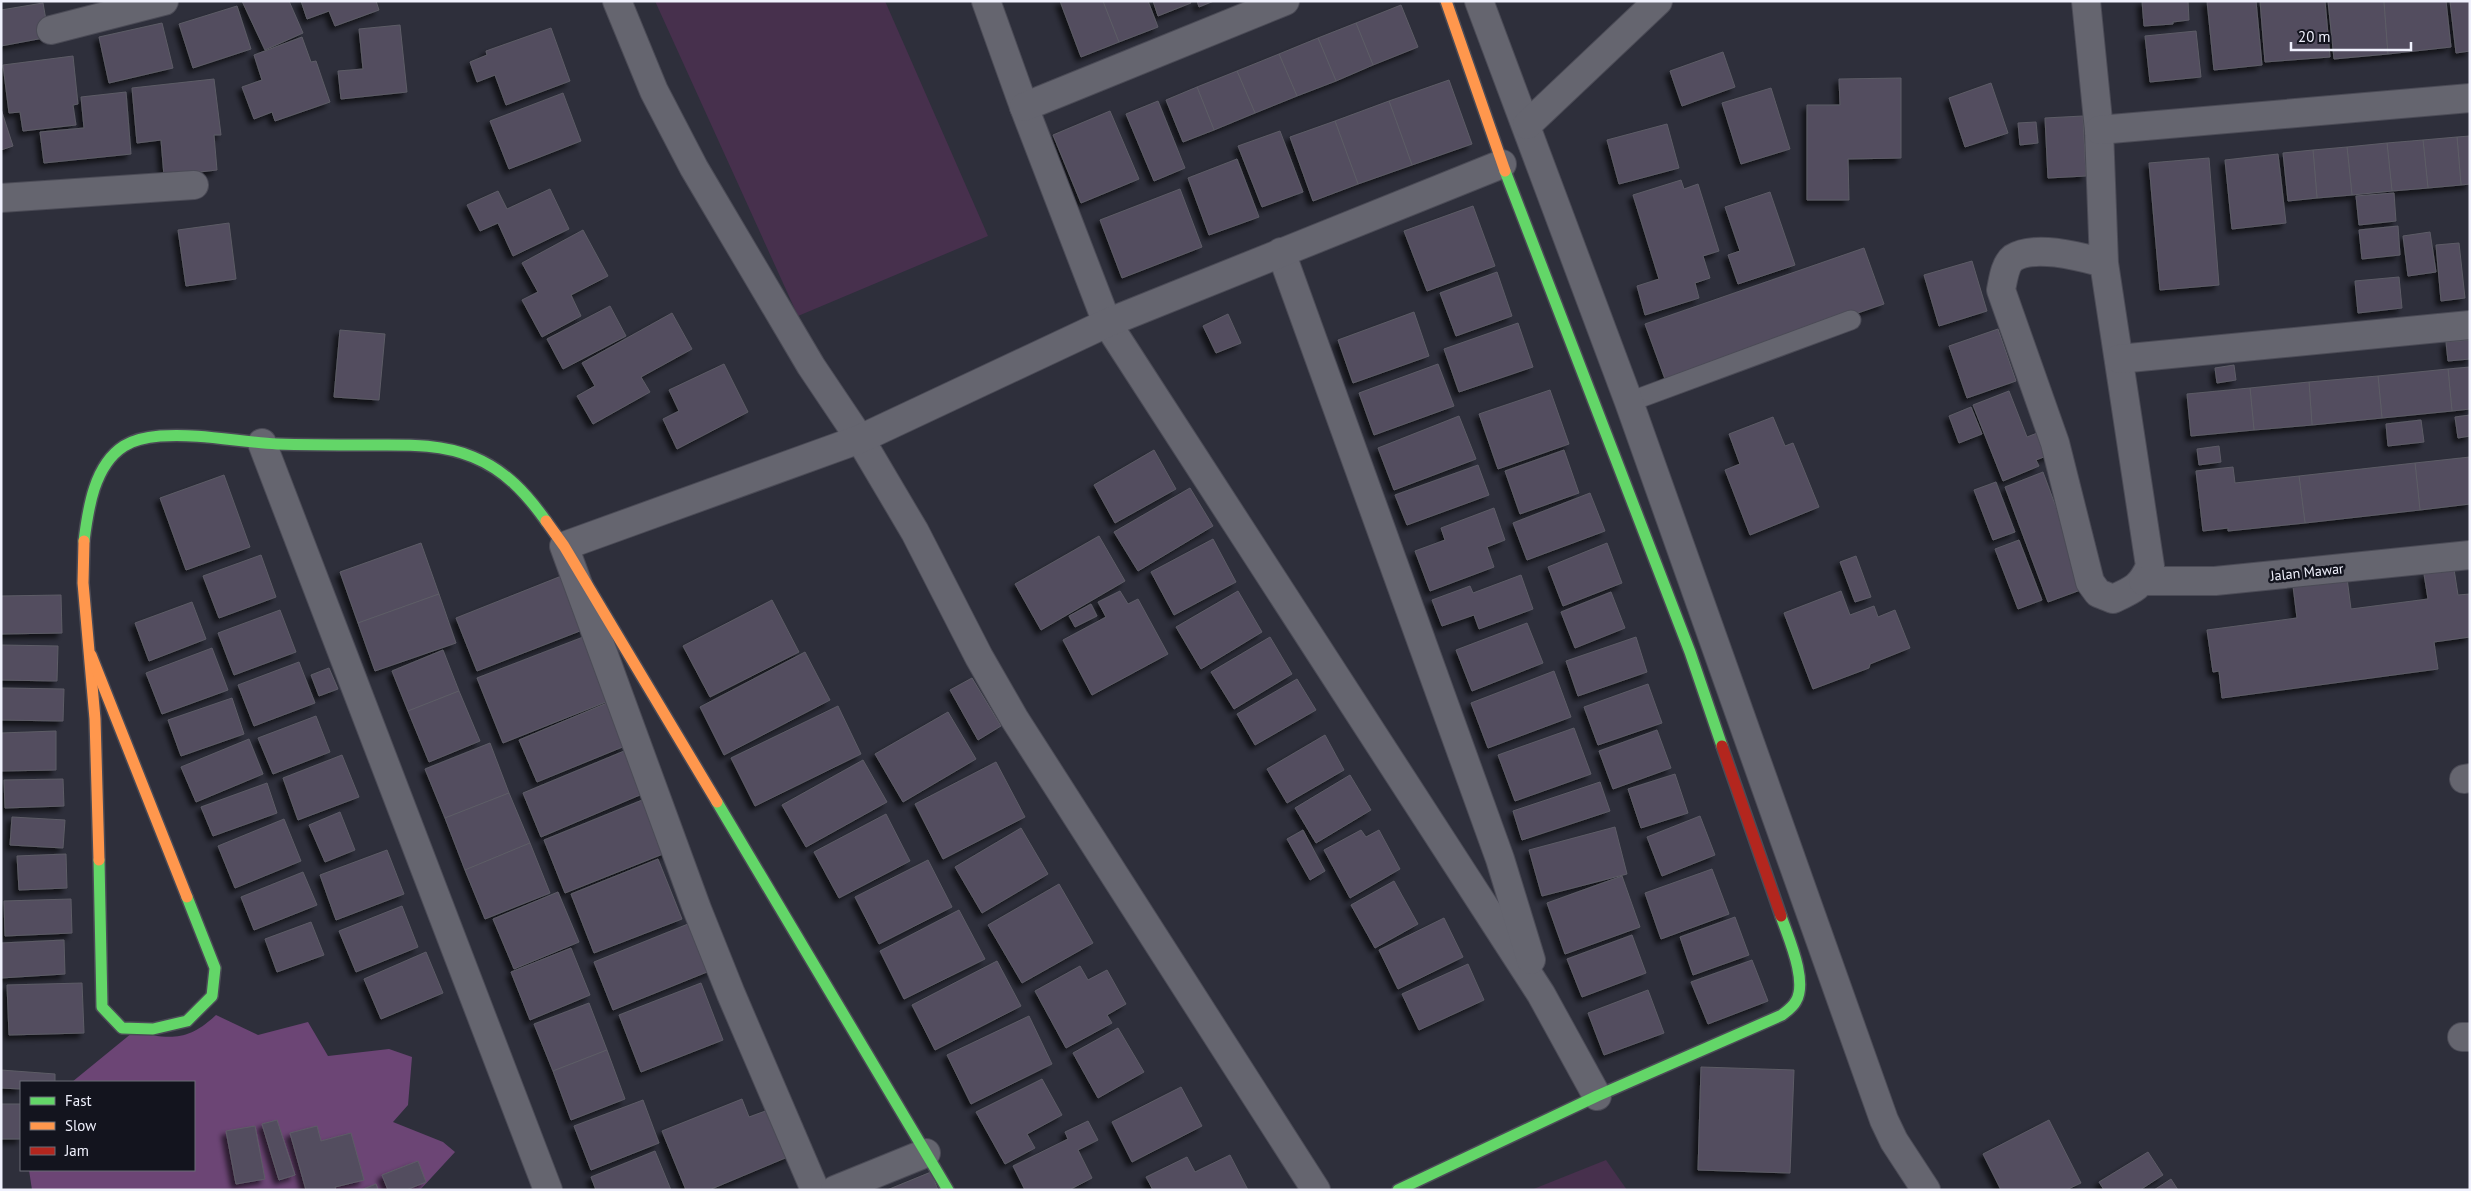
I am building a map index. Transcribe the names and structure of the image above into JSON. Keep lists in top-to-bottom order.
{
  "streets": {
    "street": ["Jalan Mawar"]
  },
  "legend": ["Fast", "Slow", "Jam"],
  "scale_bar": "20 m"
}
